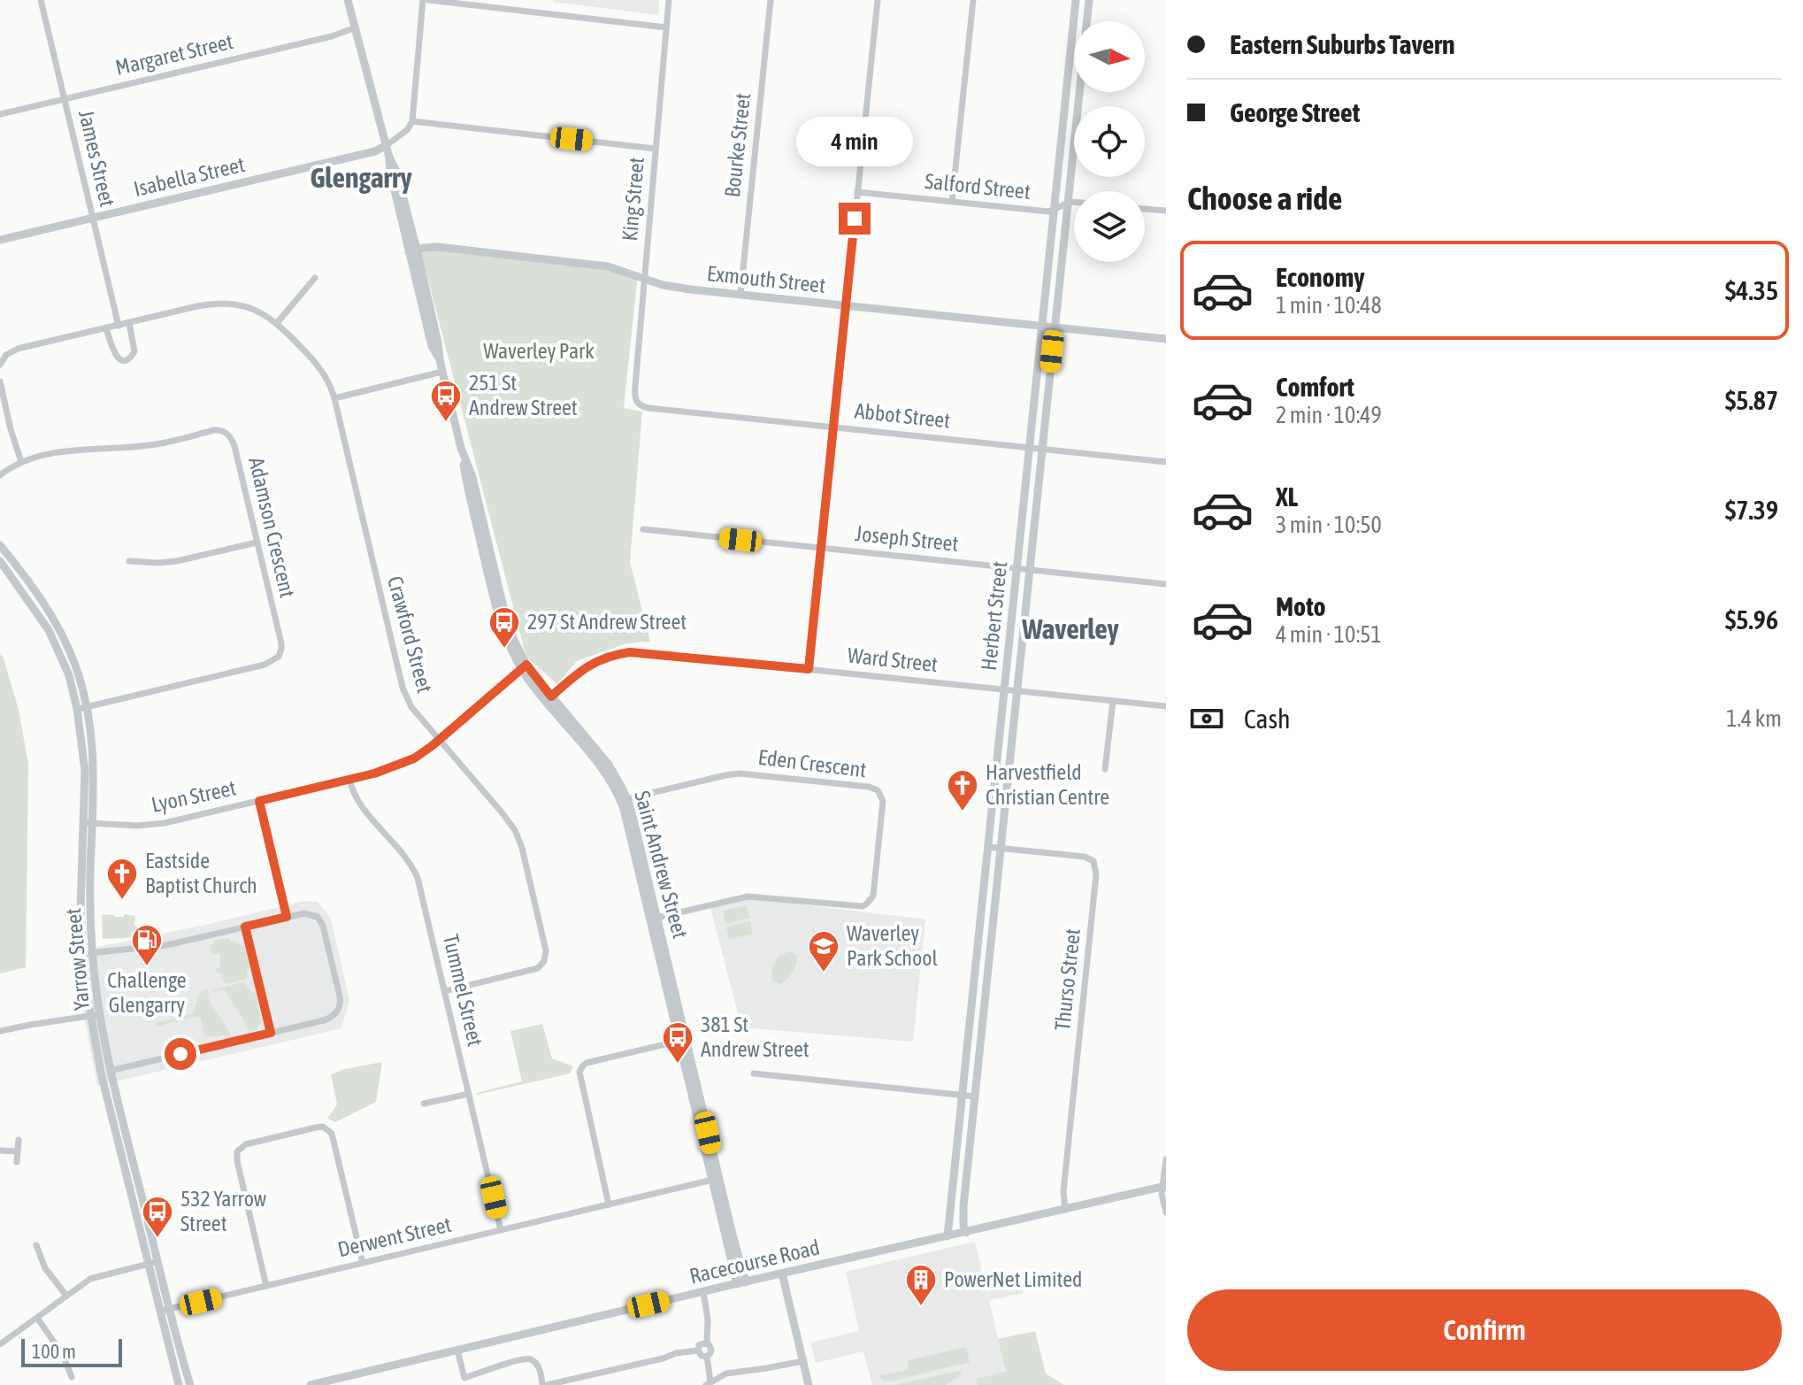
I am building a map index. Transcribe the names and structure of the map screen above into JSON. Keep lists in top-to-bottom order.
{
  "streets": {
    "street": [
      "Margaret Street",
      "Bourke Street",
      "James Street",
      "Isabella Street",
      "Salford Street",
      "King Street",
      "Exmouth Street",
      "Abbot Street",
      "Adamson Crescent",
      "Joseph Street",
      "Herbert Street",
      "Crawford Street",
      "Ward Street",
      "Eden Crescent",
      "Lyon Street",
      "Saint Andrew Street",
      "Yarrow Street",
      "Thurso Street",
      "Tummel Street",
      "Derwent Street",
      "Racecourse Road"
    ]
  },
  "crossings": [
    ["Margaret Street", "James Street"],
    ["Margaret Street", "Saint Andrew Street"],
    ["Bourke Street", "Exmouth Street"],
    ["James Street", "Isabella Street"],
    ["James Street", "Crawford Street"],
    ["Isabella Street", "Saint Andrew Street"],
    ["Salford Street", "Herbert Street"],
    ["King Street", "Exmouth Street"],
    ["King Street", "Abbot Street"],
    ["Exmouth Street", "Herbert Street"],
    ["Exmouth Street", "Saint Andrew Street"],
    ["Abbot Street", "Herbert Street"],
    ["Adamson Crescent", "Yarrow Street"],
    ["Joseph Street", "Herbert Street"],
    ["Herbert Street", "Ward Street"],
    ["Herbert Street", "Thurso Street"],
    ["Herbert Street", "Racecourse Road"],
    ["Crawford Street", "Lyon Street"],
    ["Crawford Street", "Tummel Street"],
    ["Ward Street", "Saint Andrew Street"],
    ["Eden Crescent", "Saint Andrew Street"],
    ["Lyon Street", "Saint Andrew Street"],
    ["Lyon Street", "Yarrow Street"],
    ["Lyon Street", "Tummel Street"],
    ["Saint Andrew Street", "Derwent Street"],
    ["Saint Andrew Street", "Racecourse Road"],
    ["Yarrow Street", "Derwent Street"],
    ["Thurso Street", "Racecourse Road"],
    ["Tummel Street", "Derwent Street"]
  ],
  "districts": ["Glengarry", "Waverley"],
  "parks": ["Waverley Park"],
  "places": {
    "bus stop": [
      "251 St Andrew Street",
      "297 St Andrew Street",
      "381 St Andrew Street",
      "532 Yarrow Street"
    ],
    "church": ["Harvestfield Christian Centre", "Eastside Baptist Church"],
    "fuel station": ["Challenge Glengarry"],
    "school or university": ["Waverley Park School"],
    "building": ["PowerNet Limited"]
  },
  "scale_bar": "100 m",
  "north": "right",
  "page": {
    "banner": ["Eastern Suburbs Tavern", "George Street"],
    "bubble": "4 min",
    "heading": "Choose a ride",
    "list": [
      {
        "name": "Economy",
        "note": "1 min · 10:48",
        "value": "$4.35"
      },
      {
        "name": "Comfort",
        "note": "2 min · 10:49",
        "value": "$5.87"
      },
      {
        "name": "XL",
        "note": "3 min · 10:50",
        "value": "$7.39"
      },
      {
        "name": "Moto",
        "note": "4 min · 10:51",
        "value": "$5.96"
      }
    ],
    "pay": ["Cash", "1.4 km"],
    "buttons": "Confirm",
    "scale": "100 m"
  }
}
